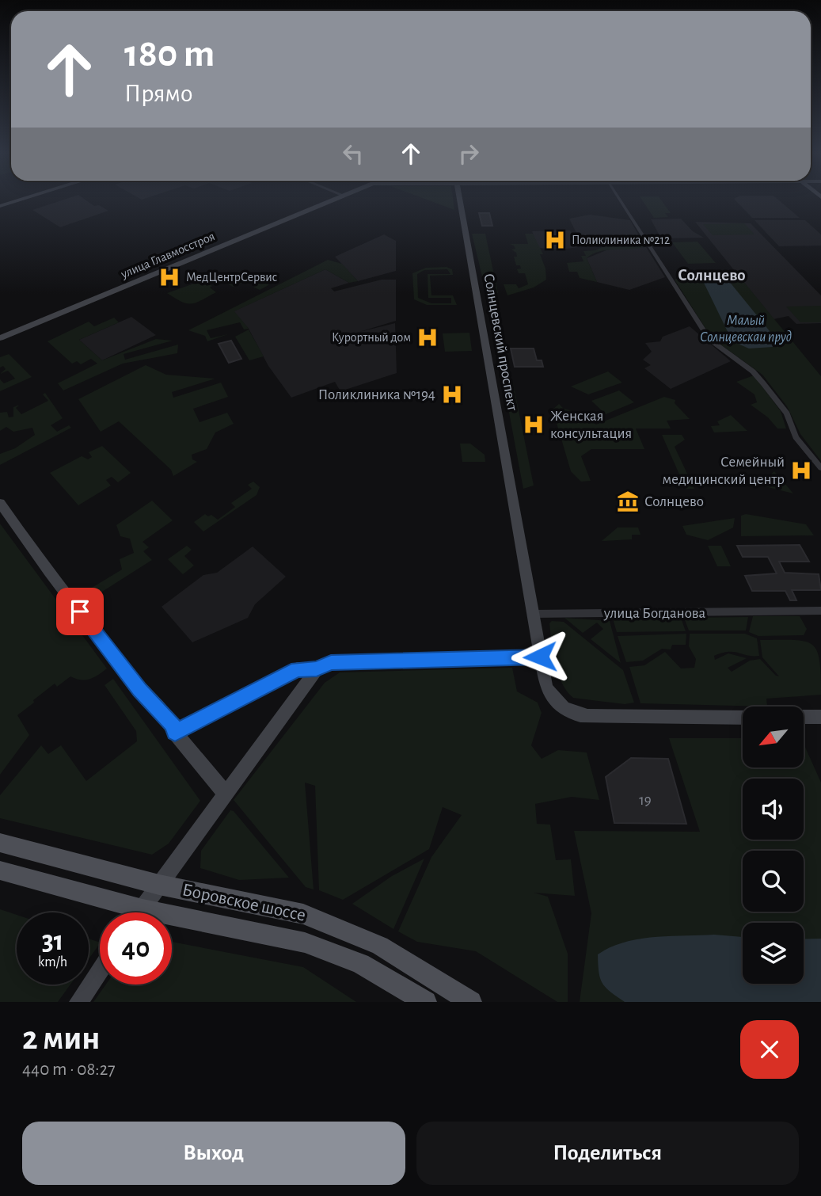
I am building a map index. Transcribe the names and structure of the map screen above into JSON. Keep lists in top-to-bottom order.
{
  "streets": {
    "main road": ["Боровское шоссе"],
    "street": ["улица Главмосстроя", "Солнцевский проспект", "улица Богданова"]
  },
  "crossings": [
    ["Солнцевский проспект", "улица Богданова"]
  ],
  "districts": ["Солнцево"],
  "water": ["Малый Солнцевскаи пруд"],
  "places": {
    "hospital": [
      "Поликлиника №212",
      "МедЦентрСервис",
      "Курортный дом",
      "Поликлиника №194",
      "Женская консультация",
      "Семейный медицинский центр"
    ],
    "museum": ["Солнцево"]
  },
  "house_numbers": ["19"],
  "north": "bottom left",
  "page": {
    "turn": ["180 m", "Прямо"],
    "speed": "31 km/h",
    "limit": "40",
    "heading": ["2 мин", "440 m · 08:27"],
    "buttons": ["Выход", "Поделиться"]
  }
}
